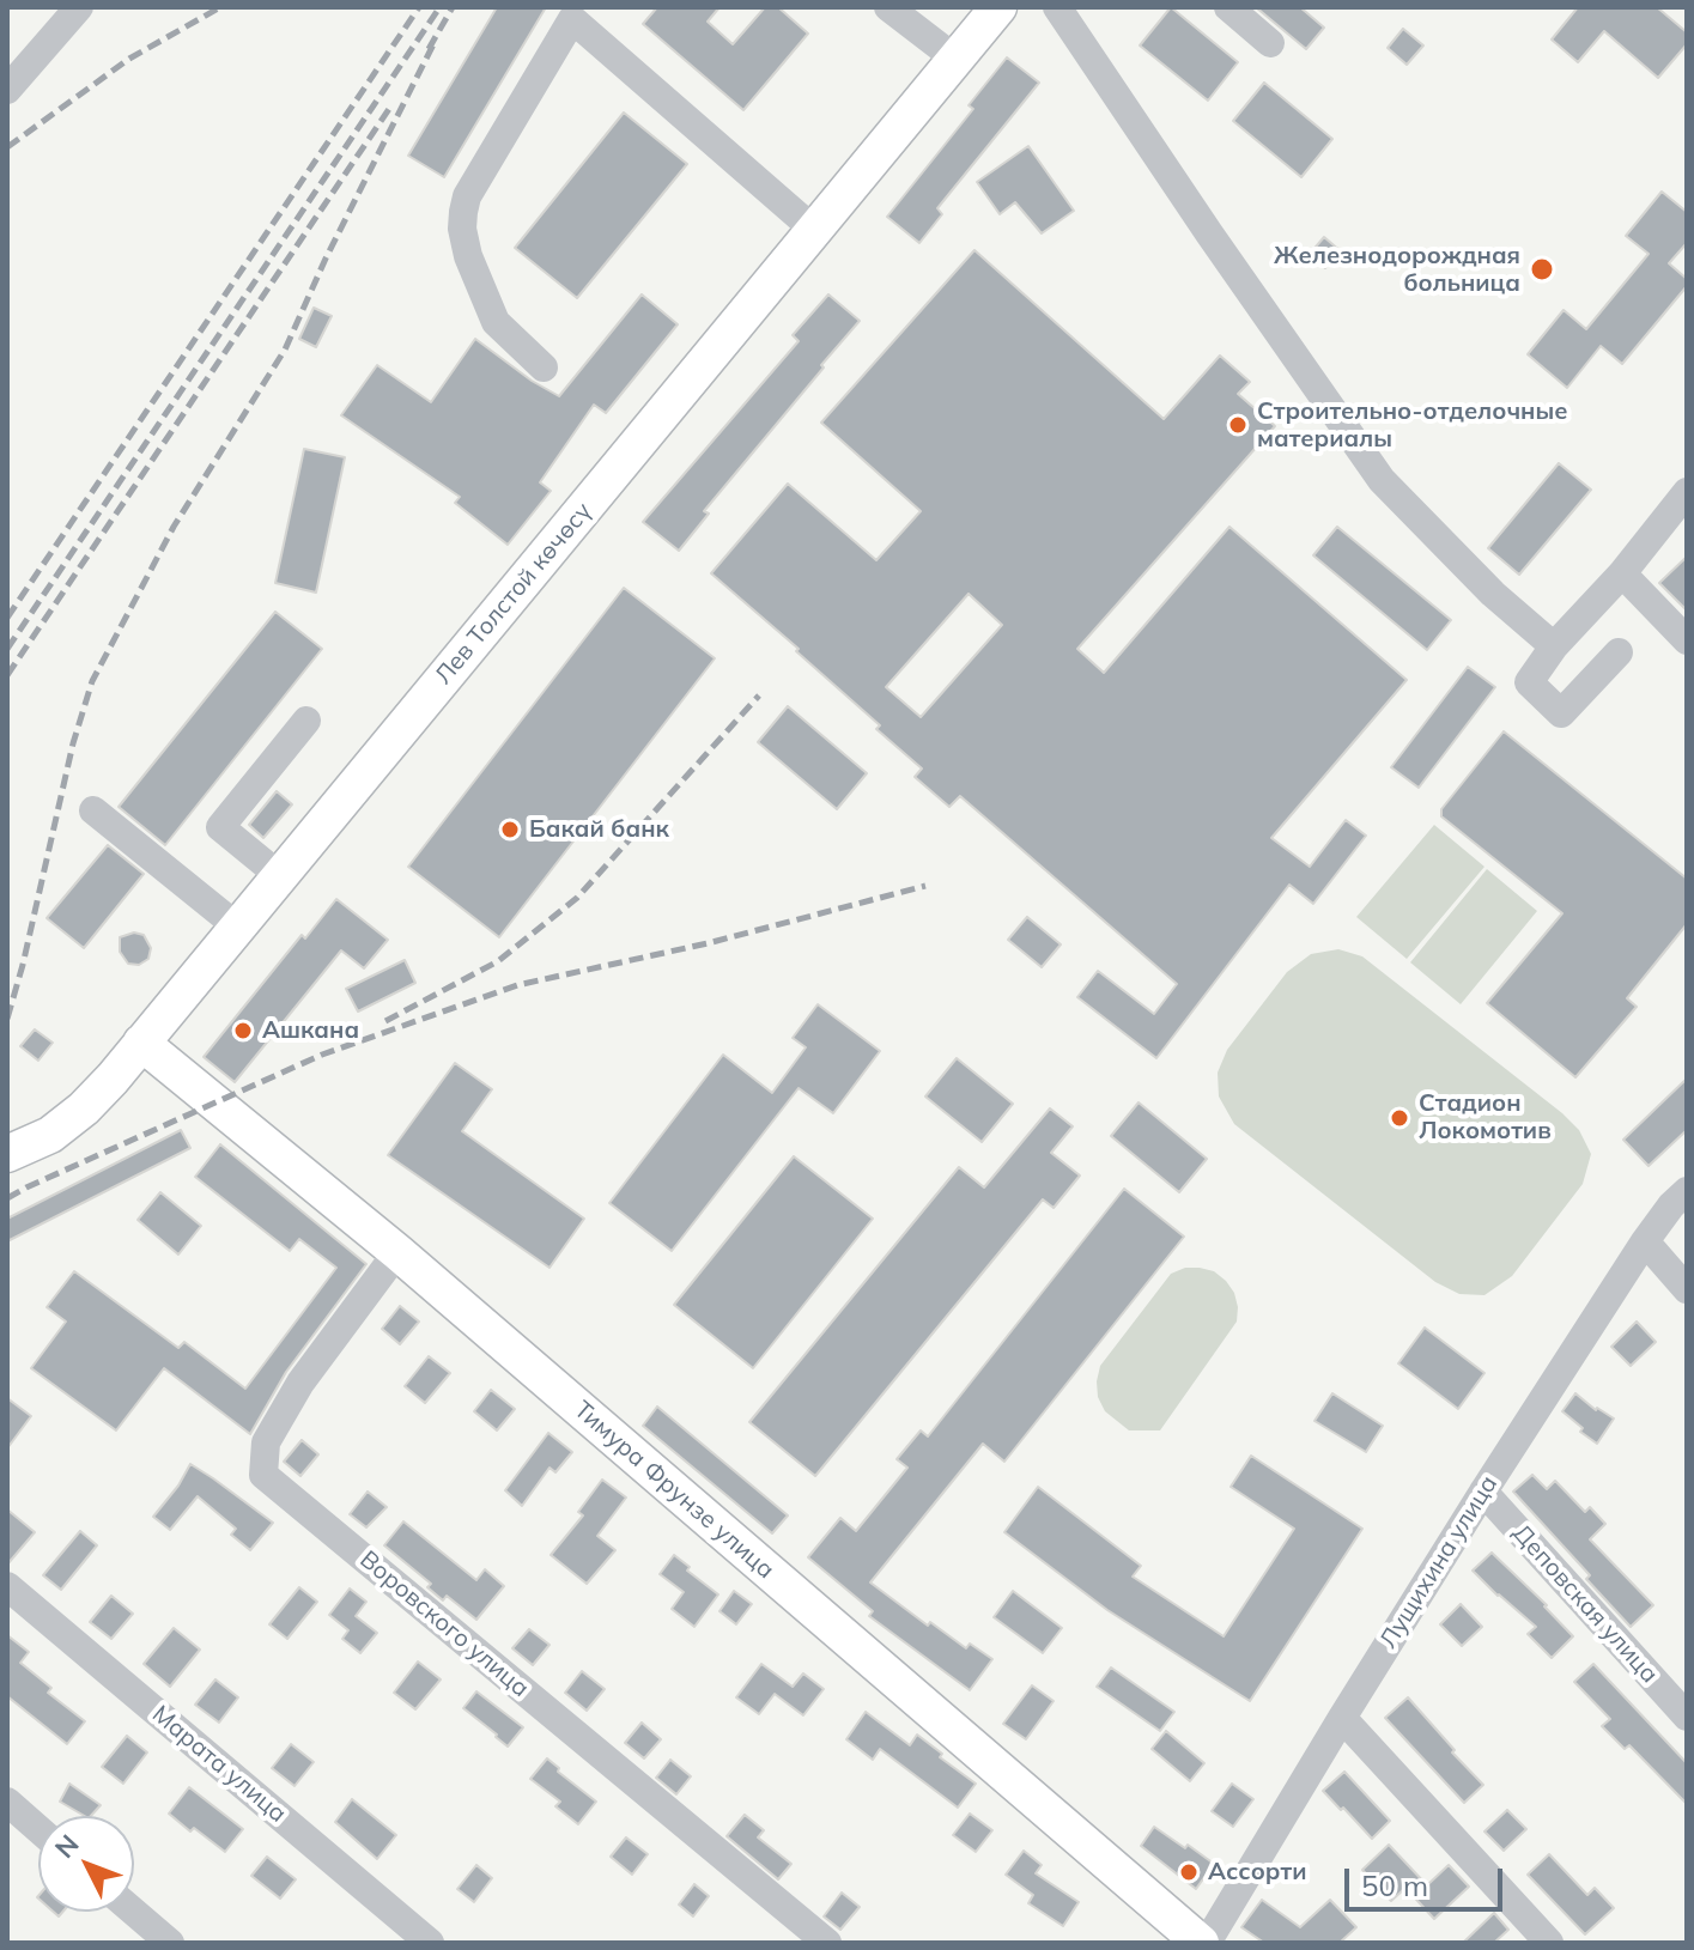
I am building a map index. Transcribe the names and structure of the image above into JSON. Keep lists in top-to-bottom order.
{
  "streets": {
    "main road": ["Лев Толстой көчөсү", "Тимура Фрунзе улица"],
    "street": [
      "Лущихина улица",
      "Деповская улица",
      "Воровского улица",
      "Марата улица"
    ]
  },
  "crossings": [
    ["Лев Толстой көчөсү", "Тимура Фрунзе улица"],
    ["Тимура Фрунзе улица", "Лущихина улица"],
    ["Тимура Фрунзе улица", "Воровского улица"],
    ["Лущихина улица", "Деповская улица"]
  ],
  "places": [
    "Железнодорождная больница",
    "Строительно-отделочные материалы",
    "Бакай банк",
    "Ашкана",
    "Стадион Локомотив",
    "Ассорти"
  ],
  "scale_bar": "50 m",
  "north": "top left"
}
